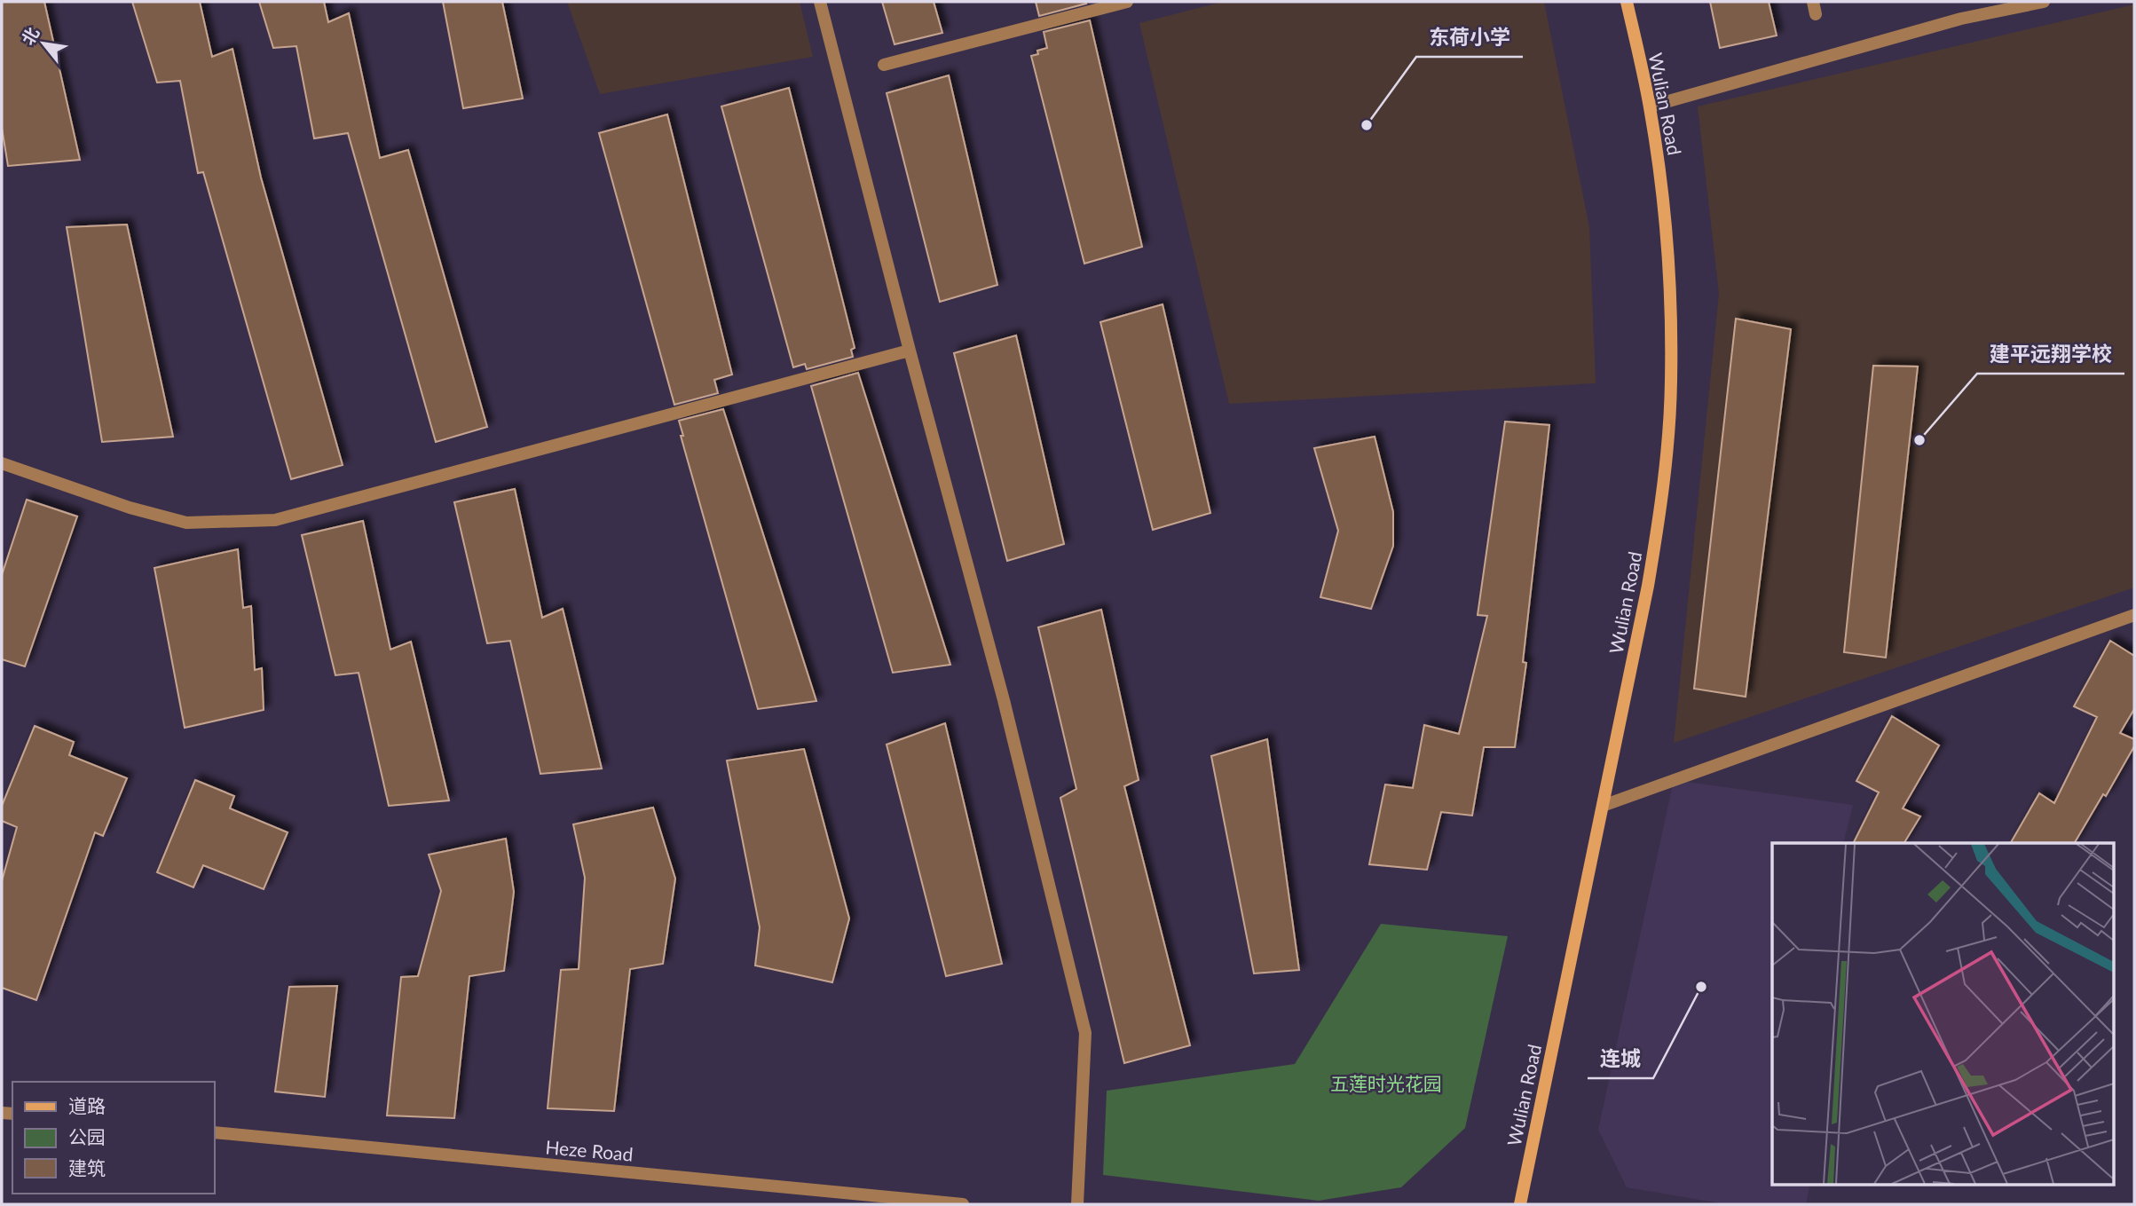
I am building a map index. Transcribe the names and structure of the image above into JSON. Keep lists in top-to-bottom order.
{
  "streets": {
    "street": ["Wulian Road", "Heze Road"]
  },
  "parks": ["五莲时光花园"],
  "places": ["东荷小学", "建平远翔学校", "连城"],
  "legend": ["道路", "公园", "建筑"],
  "north": "top left"
}
